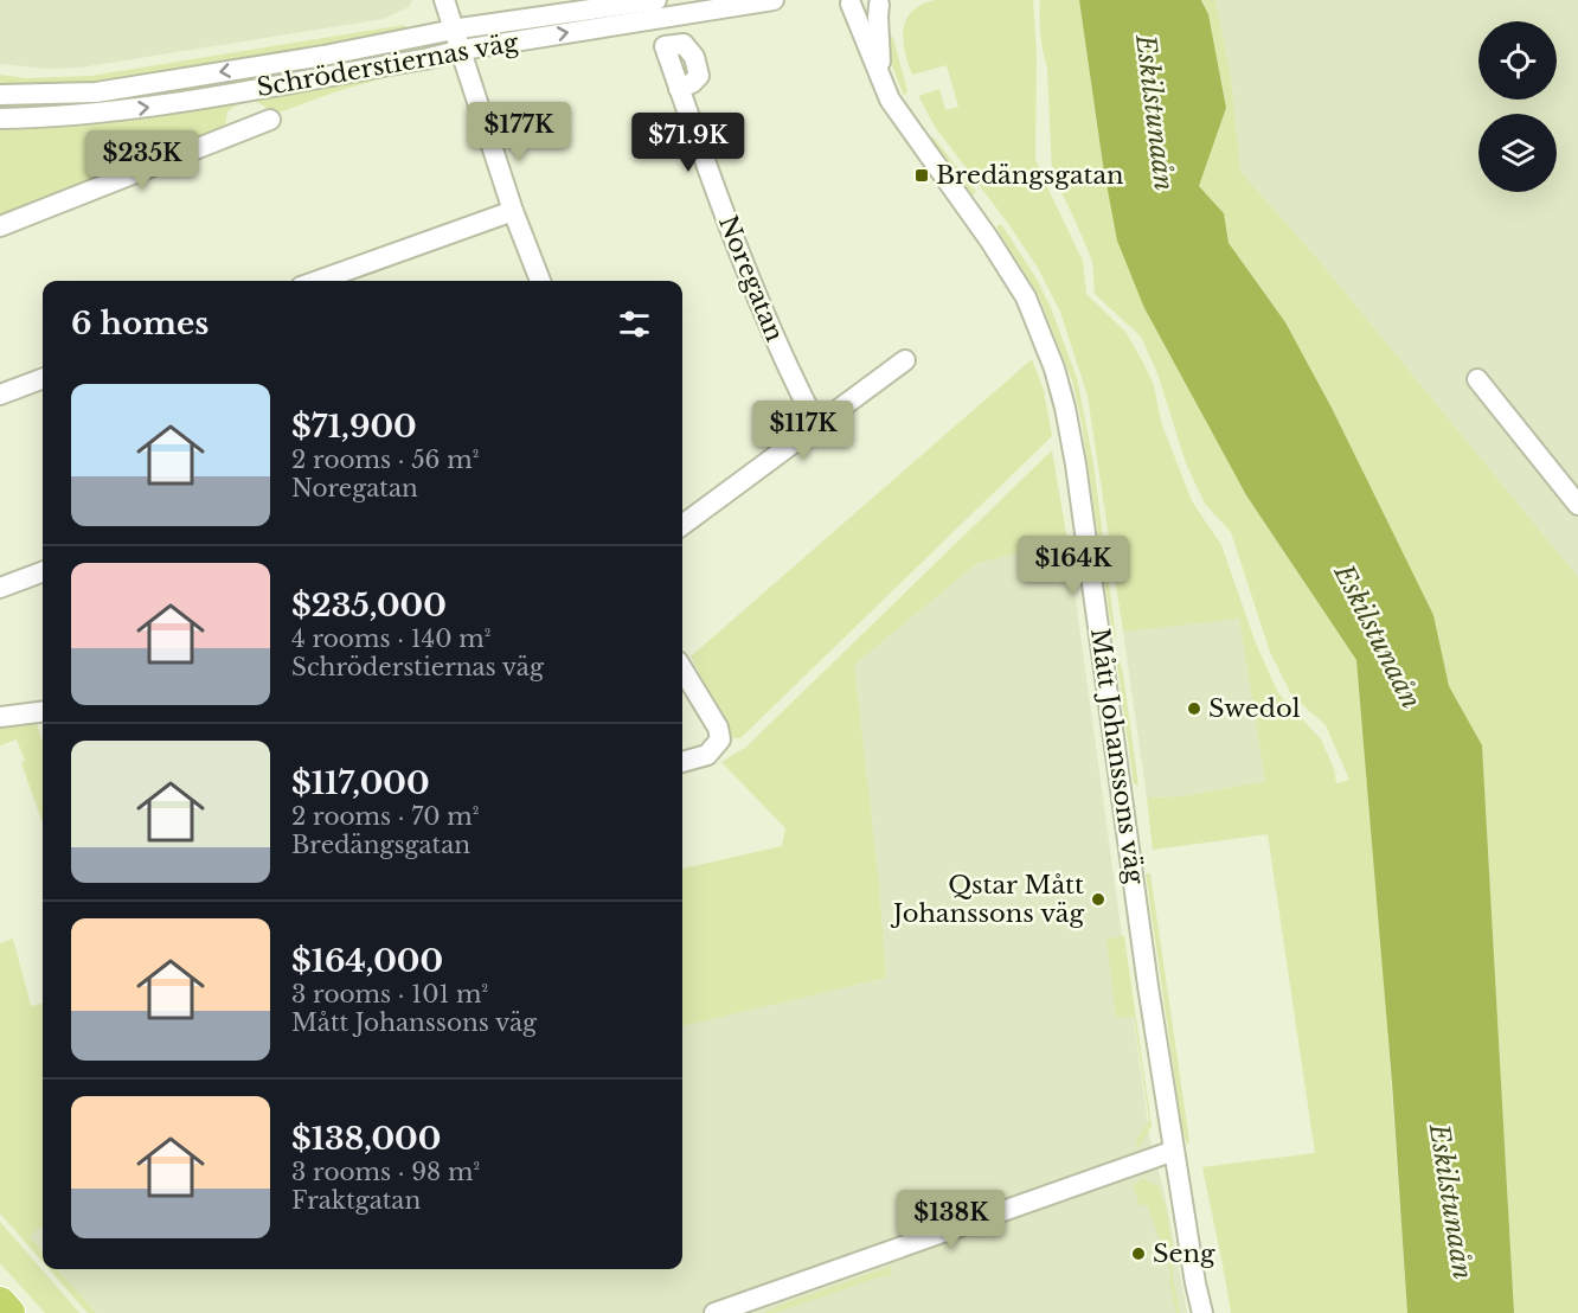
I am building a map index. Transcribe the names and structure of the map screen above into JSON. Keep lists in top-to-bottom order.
{
  "streets": {
    "street": ["Schröderstiernas väg", "Noregatan", "Mått Johanssons väg"]
  },
  "water": ["Eskilstunaån"],
  "places": {
    "transit": ["Bredängsgatan"],
    "other": ["Swedol", "Qstar Mått Johanssons väg", "Seng"]
  },
  "page": {
    "price": [
      "$177K",
      "$71.9K",
      "$235K",
      "$117K",
      "$164K",
      "$138K"
    ],
    "heading": "6 homes",
    "list": [
      {
        "name": "$71,900",
        "note": "2 rooms · 56 m² · Noregatan"
      },
      {
        "name": "$235,000",
        "note": "4 rooms · 140 m² · Schröderstiernas väg"
      },
      {
        "name": "$117,000",
        "note": "2 rooms · 70 m² · Bredängsgatan"
      },
      {
        "name": "$164,000",
        "note": "3 rooms · 101 m² · Mått Johanssons väg"
      },
      {
        "name": "$138,000",
        "note": "3 rooms · 98 m² · Fraktgatan"
      }
    ]
  }
}
